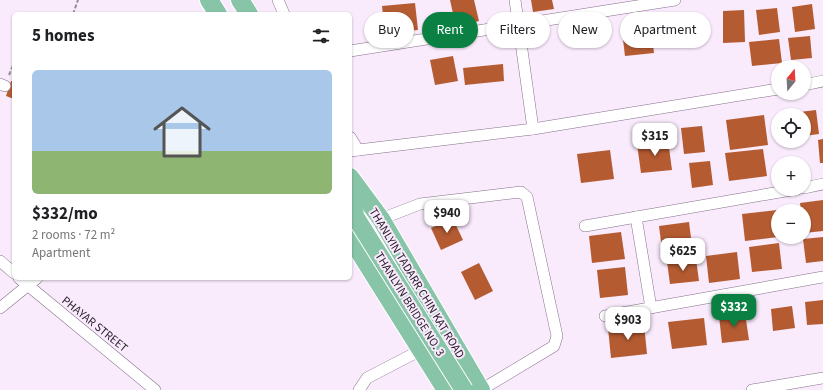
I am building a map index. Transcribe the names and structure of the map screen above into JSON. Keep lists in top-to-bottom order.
{
  "streets": {
    "main road": ["THANLYIN TADARR CHIN KAT ROAD", "THANLYIN BRIDGE NO. 3"],
    "street": ["PHAYAR STREET"]
  },
  "north": "top",
  "page": {
    "chip": [
      "Buy",
      "Rent",
      "Filters",
      "New",
      "Apartment"
    ],
    "heading": "5 homes",
    "map_buttons": ["+", "−"],
    "list": [
      {
        "name": "$332/mo",
        "note": "2 rooms · 72 m² · Apartment"
      }
    ],
    "price": [
      "$315",
      "$940",
      "$625",
      "$332",
      "$903"
    ]
  }
}
